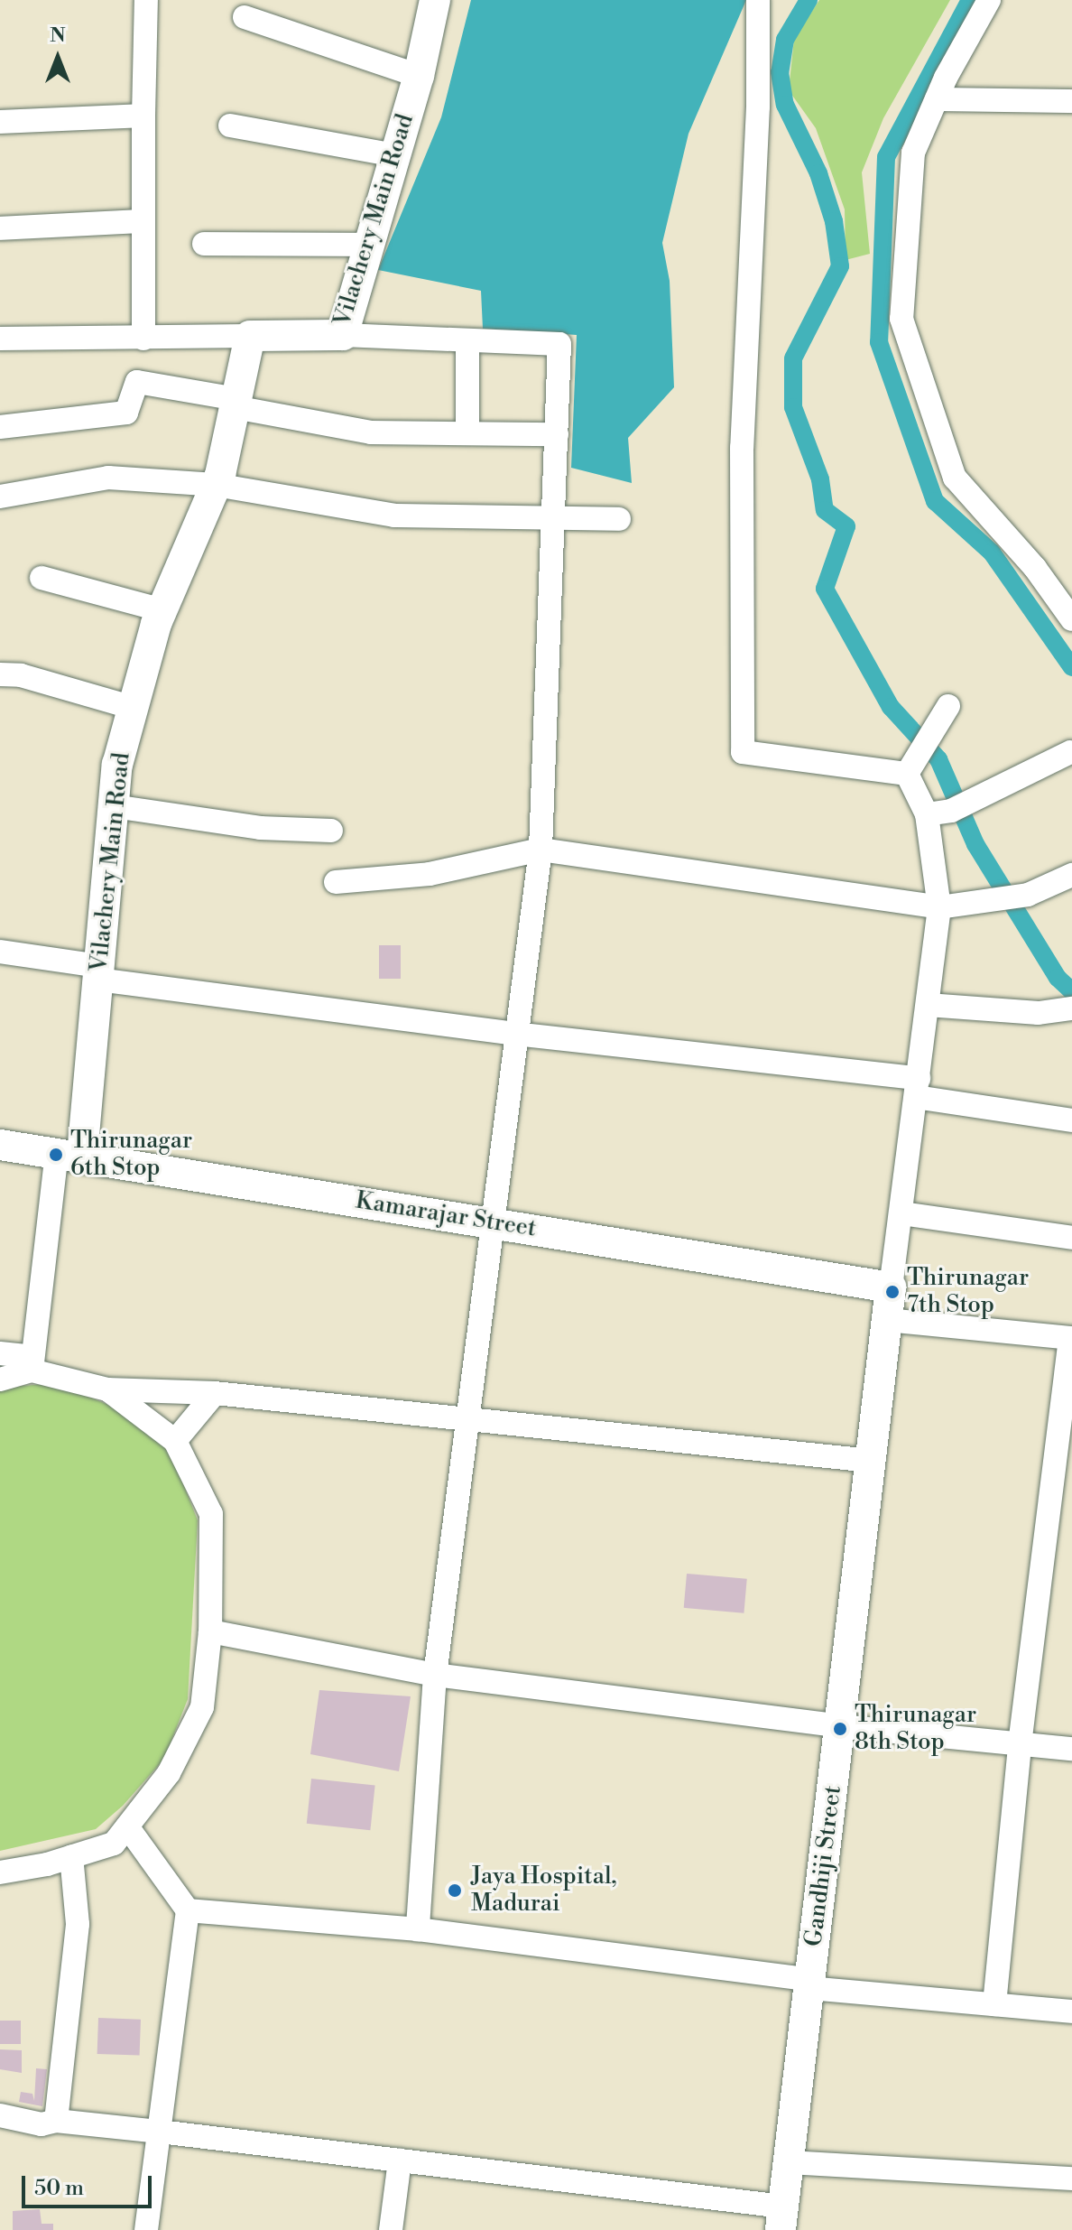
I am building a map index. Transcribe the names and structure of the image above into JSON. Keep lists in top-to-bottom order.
{
  "streets": {
    "main road": ["Vilachery Main Road", "Kamarajar Street", "Gandhiji Street"]
  },
  "crossings": [
    ["Vilachery Main Road", "Kamarajar Street"],
    ["Kamarajar Street", "Gandhiji Street"]
  ],
  "places": [
    "Thirunagar 6th Stop",
    "Thirunagar 7th Stop",
    "Thirunagar 8th Stop",
    "Jaya Hospital, Madurai"
  ],
  "scale_bar": "50 m",
  "north": "top"
}
